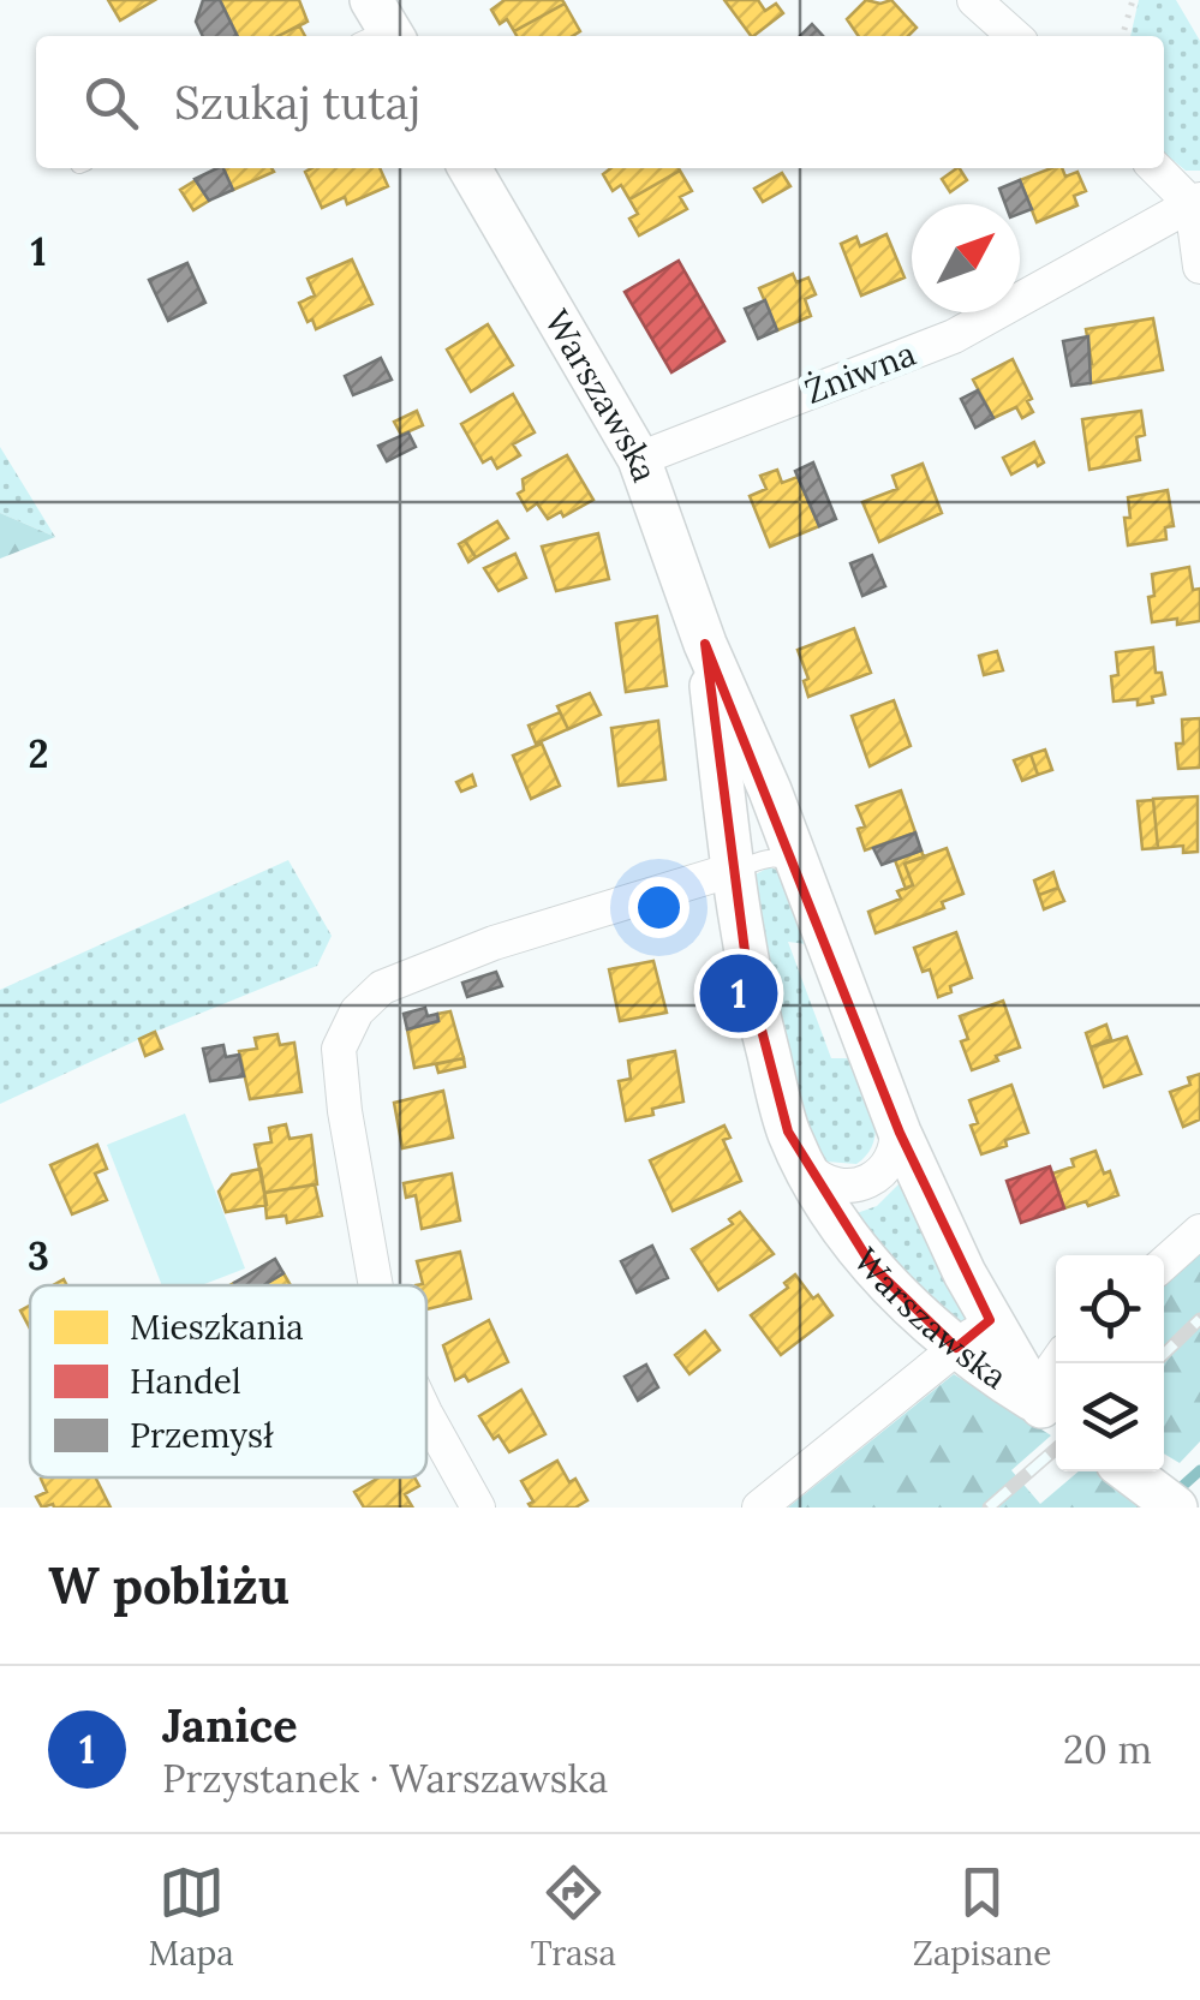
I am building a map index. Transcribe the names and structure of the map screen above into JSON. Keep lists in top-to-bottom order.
{
  "streets": {
    "street": ["Żniwna", "Warszawska"]
  },
  "crossings": [
    ["Żniwna", "Warszawska"]
  ],
  "legend": ["Mieszkania", "Handel", "Przemysł"],
  "north": "top right",
  "page": {
    "search": "Szukaj tutaj",
    "pins": "1",
    "heading": "W pobliżu",
    "list": [
      {
        "mark": "1",
        "name": "Janice",
        "note": "Przystanek · Warszawska",
        "value": "20 m"
      }
    ],
    "nav": ["Mapa", "Trasa", "Zapisane"]
  },
  "grid": {
    "rows": ["1", "2", "3"]
  }
}
